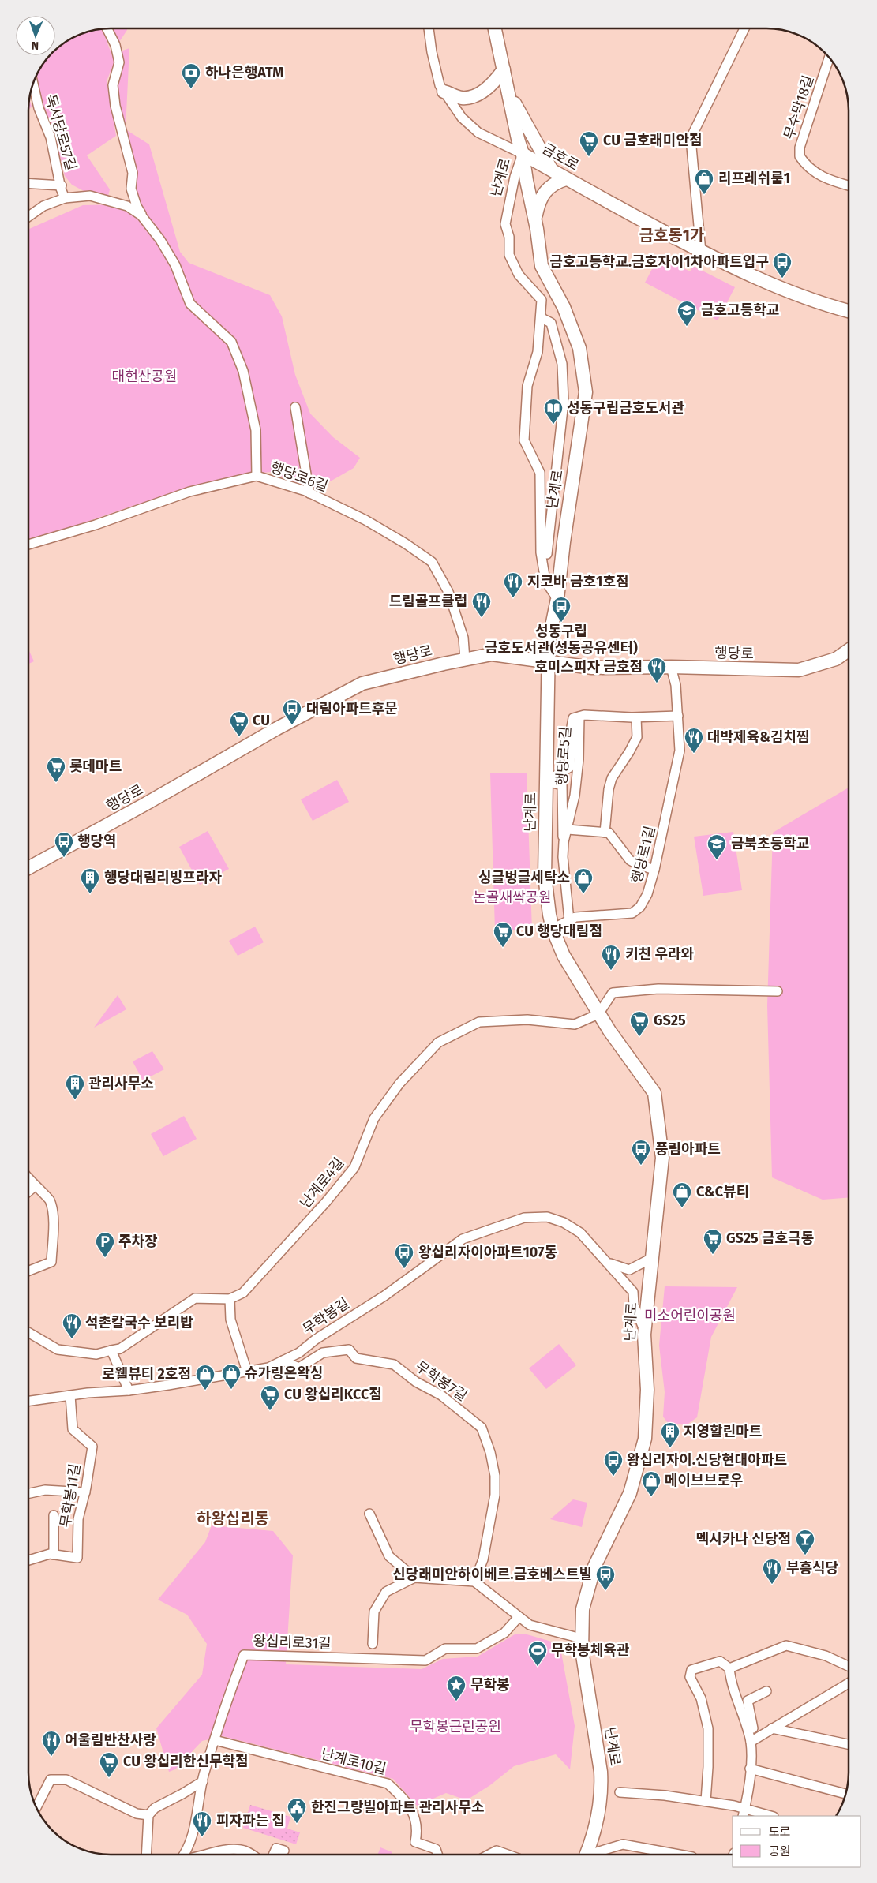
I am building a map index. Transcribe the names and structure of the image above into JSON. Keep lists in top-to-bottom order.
{
  "streets": {
    "main road": ["금호로", "난계로", "행당로"],
    "street": [
      "무수막18길",
      "독서당로57길",
      "행당로6길",
      "행당로5길",
      "행당로1길",
      "난계로4길",
      "무학봉길",
      "무학봉7길",
      "무학봉11길",
      "왕십리로31길",
      "난계로10길"
    ]
  },
  "crossings": [
    ["금호로", "난계로"],
    ["난계로", "행당로"],
    ["난계로", "행당로1길"],
    ["난계로", "난계로4길"],
    ["난계로", "무학봉길"],
    ["행당로6길", "행당로"],
    ["행당로", "행당로1길"],
    ["행당로5길", "행당로1길"],
    ["무학봉길", "무학봉7길"],
    ["무학봉길", "무학봉11길"],
    ["왕십리로31길", "난계로10길"]
  ],
  "districts": ["금호동1가", "하왕십리동"],
  "parks": [
    "대현산공원",
    "논골새싹공원",
    "미소어린이공원",
    "무학봉근린공원"
  ],
  "places": {
    "bank": ["하나은행ATM"],
    "supermarket": [
      "CU 금호래미안점",
      "CU",
      "롯데마트",
      "CU 행당대림점",
      "GS25",
      "GS25 금호극동",
      "CU 왕십리KCC점",
      "CU 왕십리한신무학점"
    ],
    "shop": [
      "리프레쉬룸1",
      "싱글벙글세탁소",
      "C&C뷰티",
      "슈가링온왁싱",
      "로웰뷰티 2호점",
      "메이브브로우"
    ],
    "bus stop": [
      "금호고등학교.금호자이1차아파트입구",
      "성동구립 금호도서관(성동공유센터)",
      "대림아파트후문",
      "행당역",
      "풍림아파트",
      "왕십리자이아파트107동",
      "왕십리자이.신당현대아파트",
      "신당래미안하이베르.금호베스트빌"
    ],
    "school or university": ["금호고등학교", "금북초등학교"],
    "library": ["성동구립금호도서관"],
    "restaurant": [
      "지코바 금호1호점",
      "드림골프클럽",
      "호미스피자 금호점",
      "대박제육&김치찜",
      "키친 우라와",
      "석촌칼국수 보리밥",
      "부흥식당",
      "어울림반찬사랑",
      "피자파는 집"
    ],
    "building": ["행당대림리빙프라자", "관리사무소", "지영할린마트"],
    "parking": ["주차장"],
    "bar": ["멕시카나 신당점"],
    "sports": ["무학봉체육관"],
    "place": ["무학봉"],
    "public building": ["한진그랑빌아파트 관리사무소"]
  },
  "legend": ["도로", "공원"],
  "north": "bottom"
}
